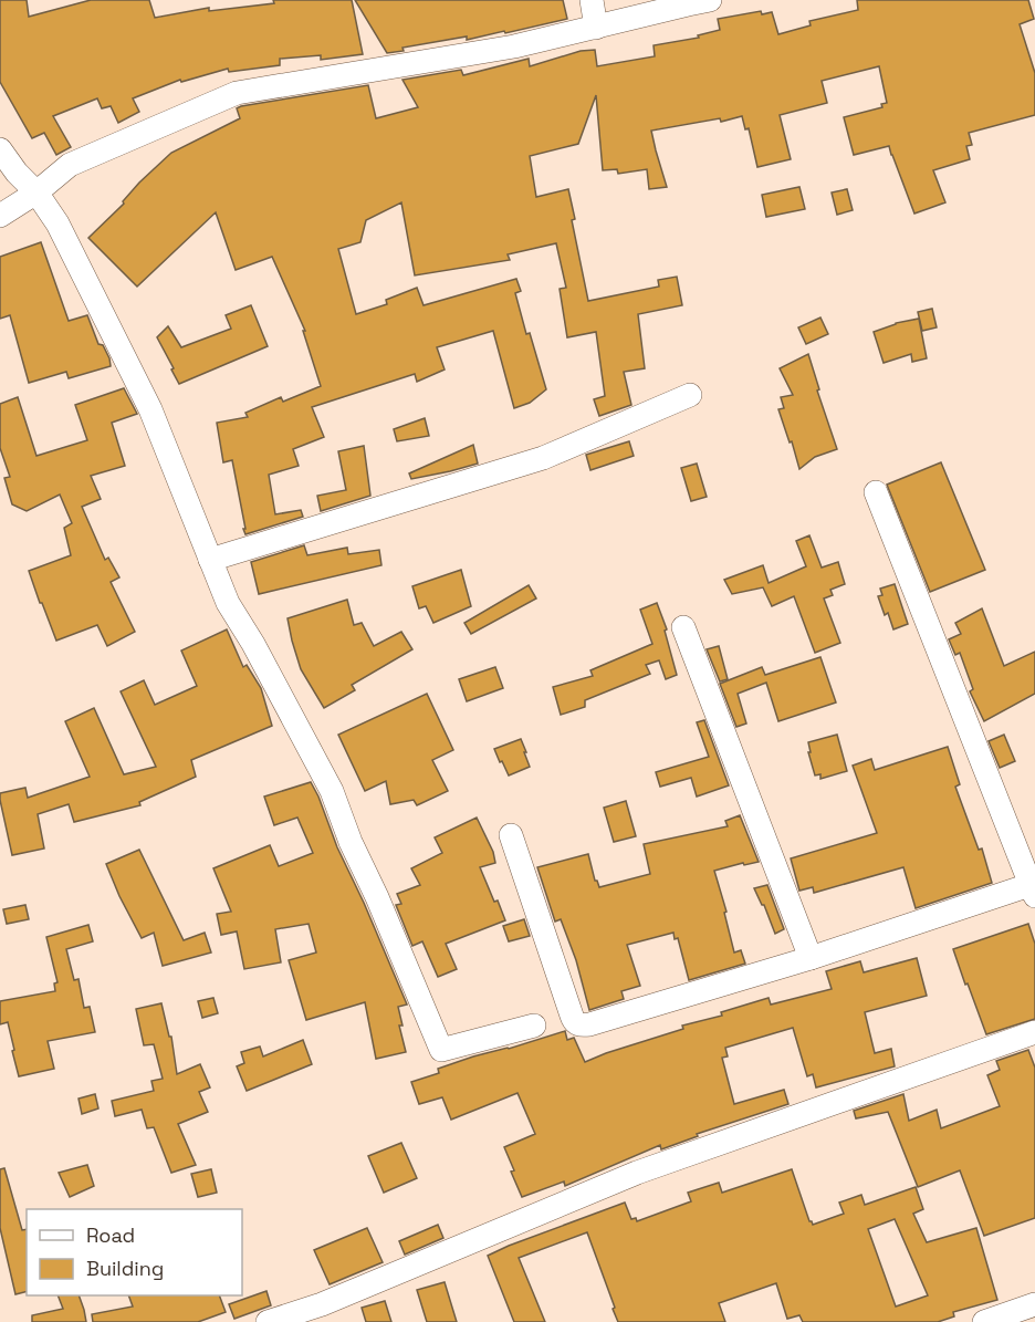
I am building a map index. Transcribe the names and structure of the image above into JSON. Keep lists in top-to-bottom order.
{
  "legend": ["Road", "Building"]
}
